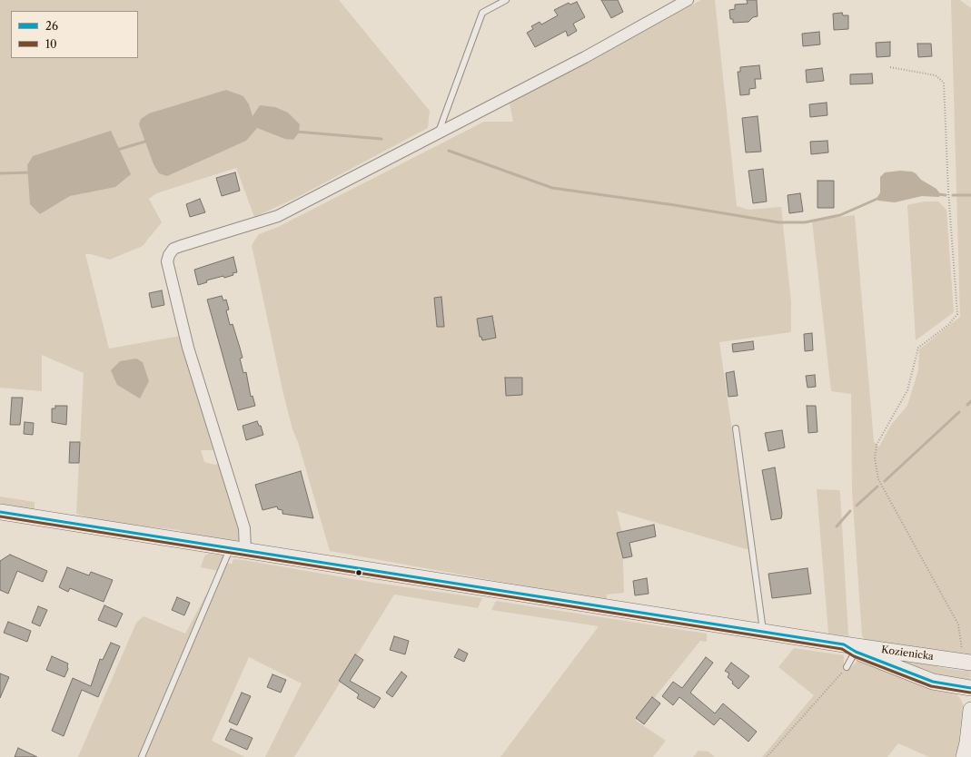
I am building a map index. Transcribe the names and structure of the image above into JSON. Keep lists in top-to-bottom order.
{
  "streets": {
    "main road": ["Kozienicka"]
  },
  "lines": ["transit line 26", "transit line 10"],
  "legend": ["26", "10"]
}
